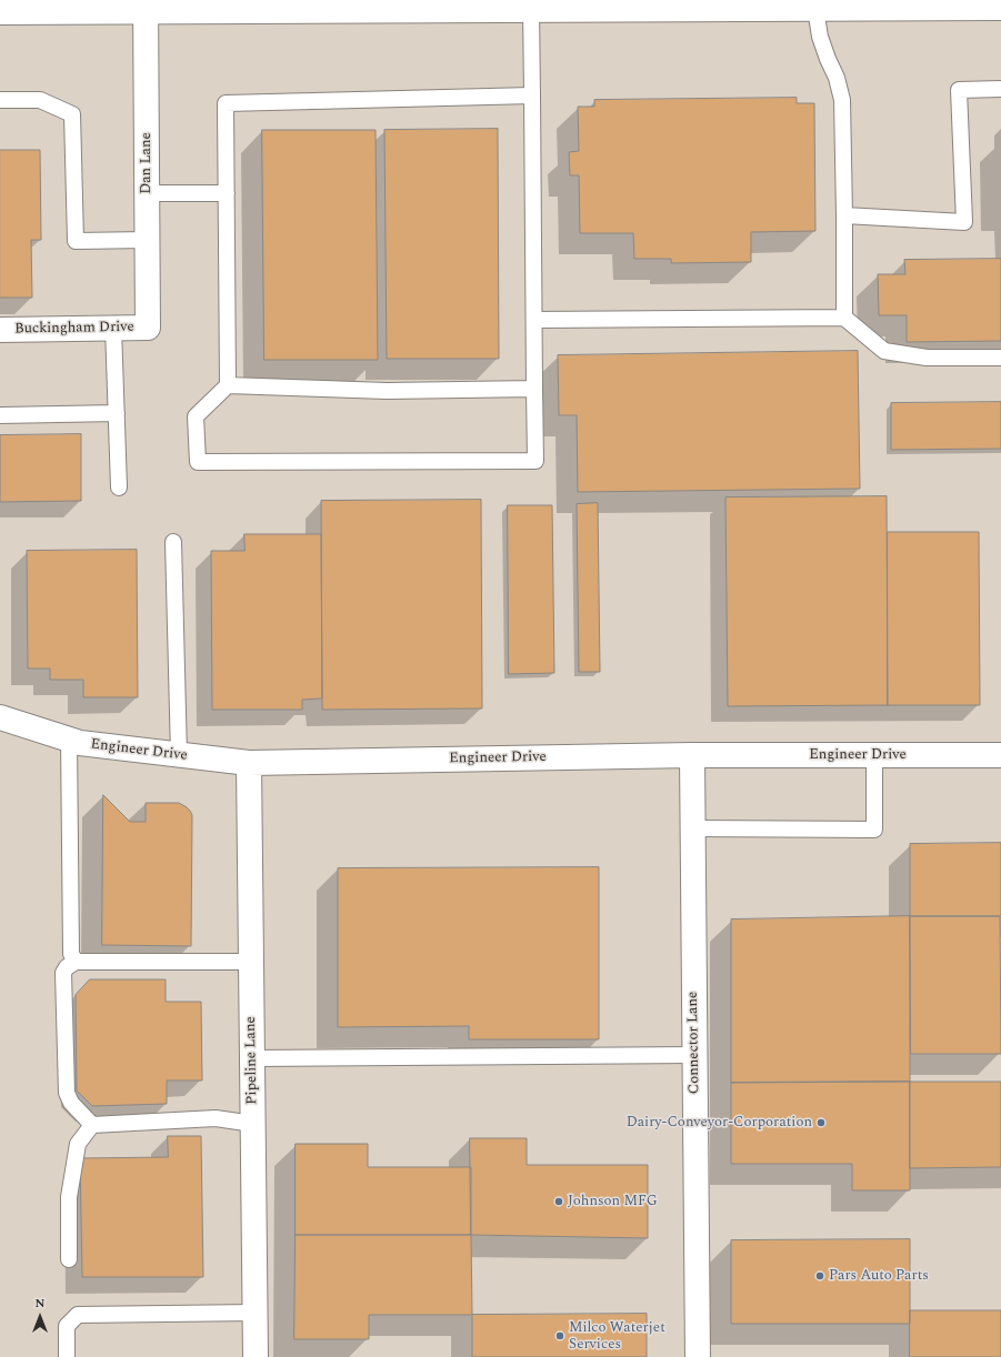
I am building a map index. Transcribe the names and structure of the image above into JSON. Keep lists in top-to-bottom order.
{
  "streets": {
    "street": [
      "Dan Lane",
      "Buckingham Drive",
      "Engineer Drive",
      "Connector Lane",
      "Pipeline Lane"
    ]
  },
  "crossings": [
    ["Dan Lane", "Buckingham Drive"],
    ["Engineer Drive", "Connector Lane"],
    ["Engineer Drive", "Pipeline Lane"]
  ],
  "places": [
    "Dairy-Conveyor-Corporation",
    "Johnson MFG",
    "Pars Auto Parts",
    "Milco Waterjet Services"
  ],
  "north": "top"
}
